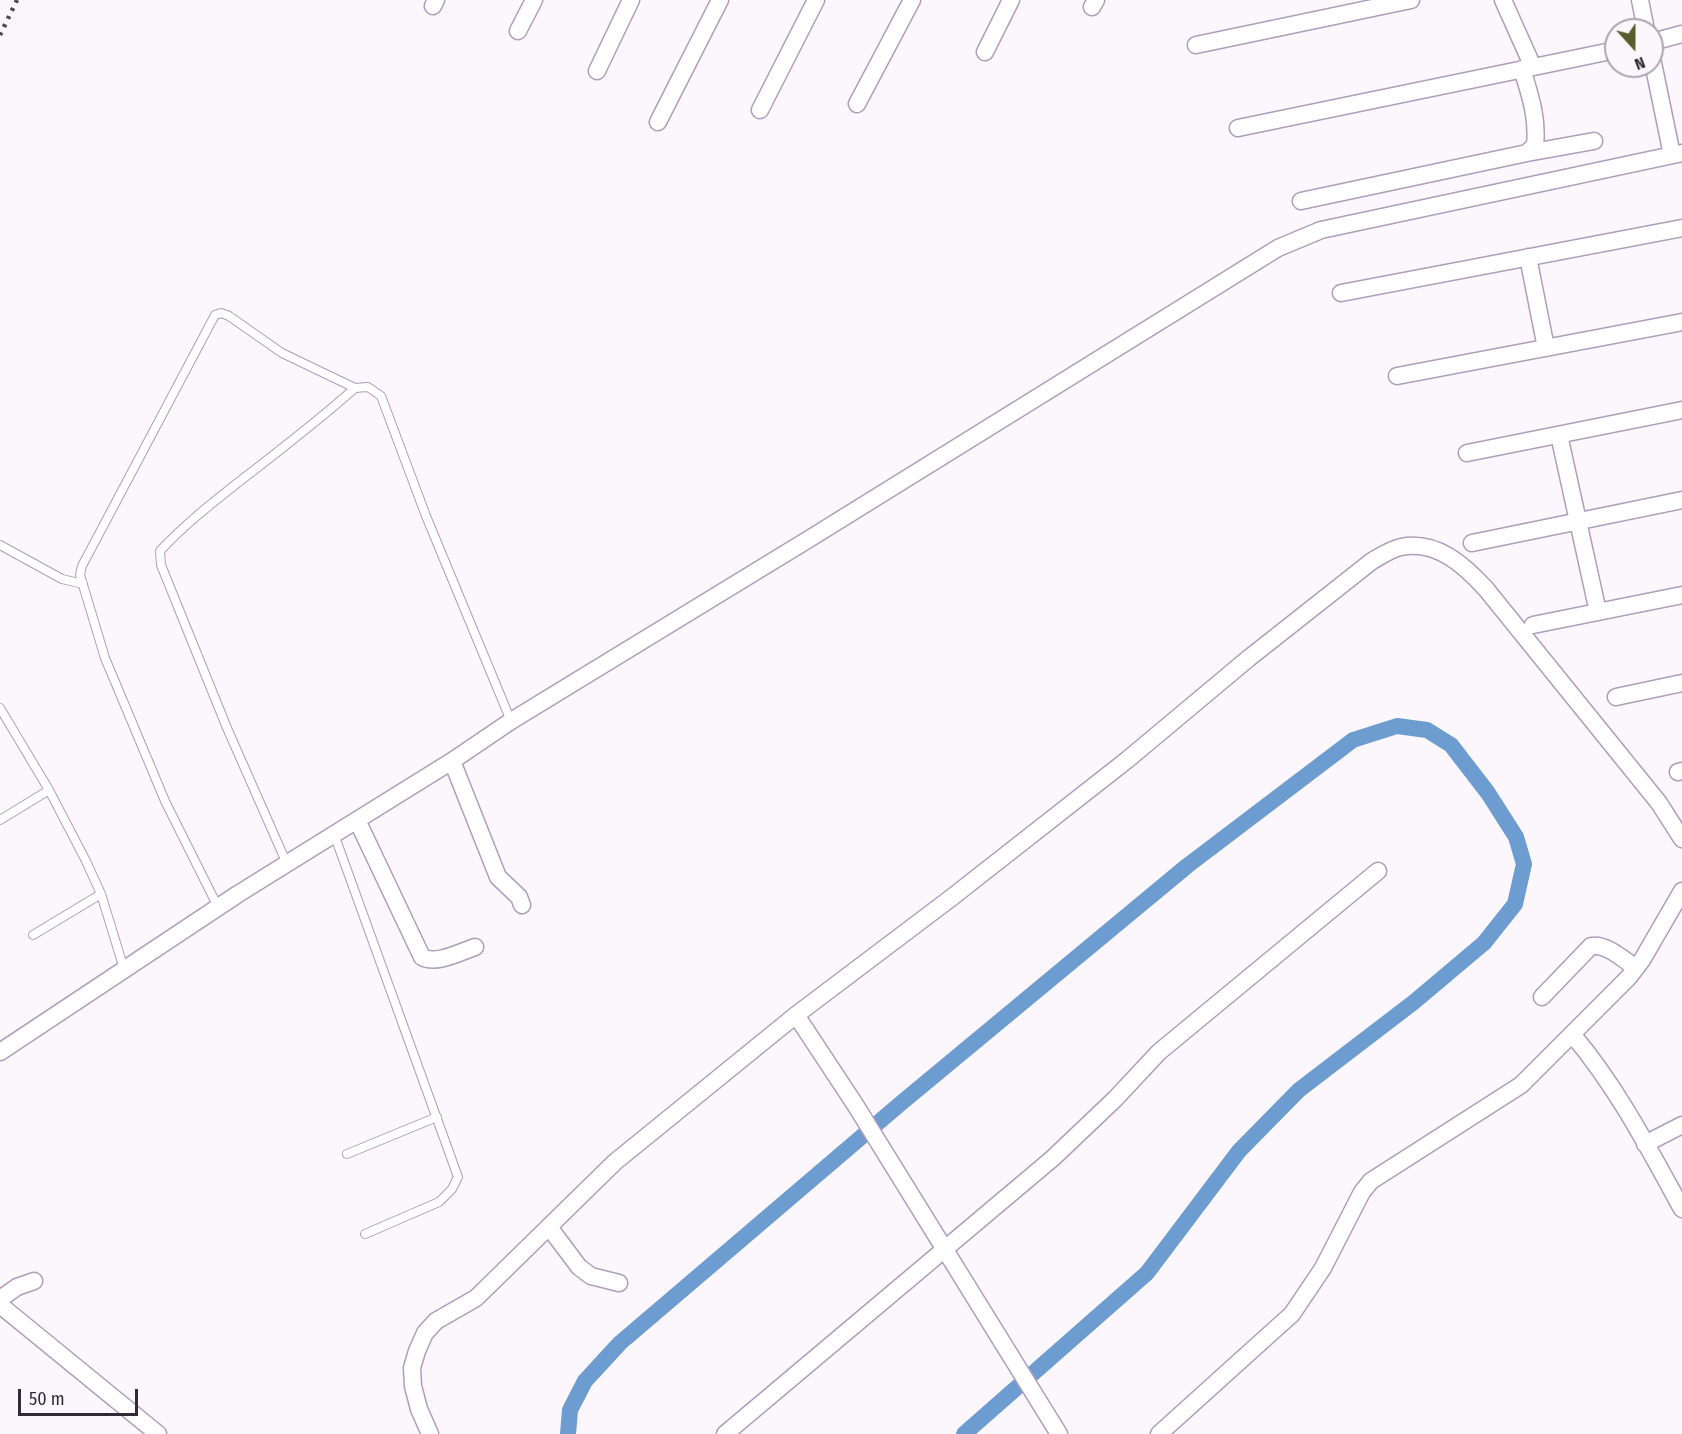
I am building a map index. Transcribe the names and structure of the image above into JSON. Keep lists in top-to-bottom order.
{
  "scale_bar": "50 m",
  "north": "bottom"
}
